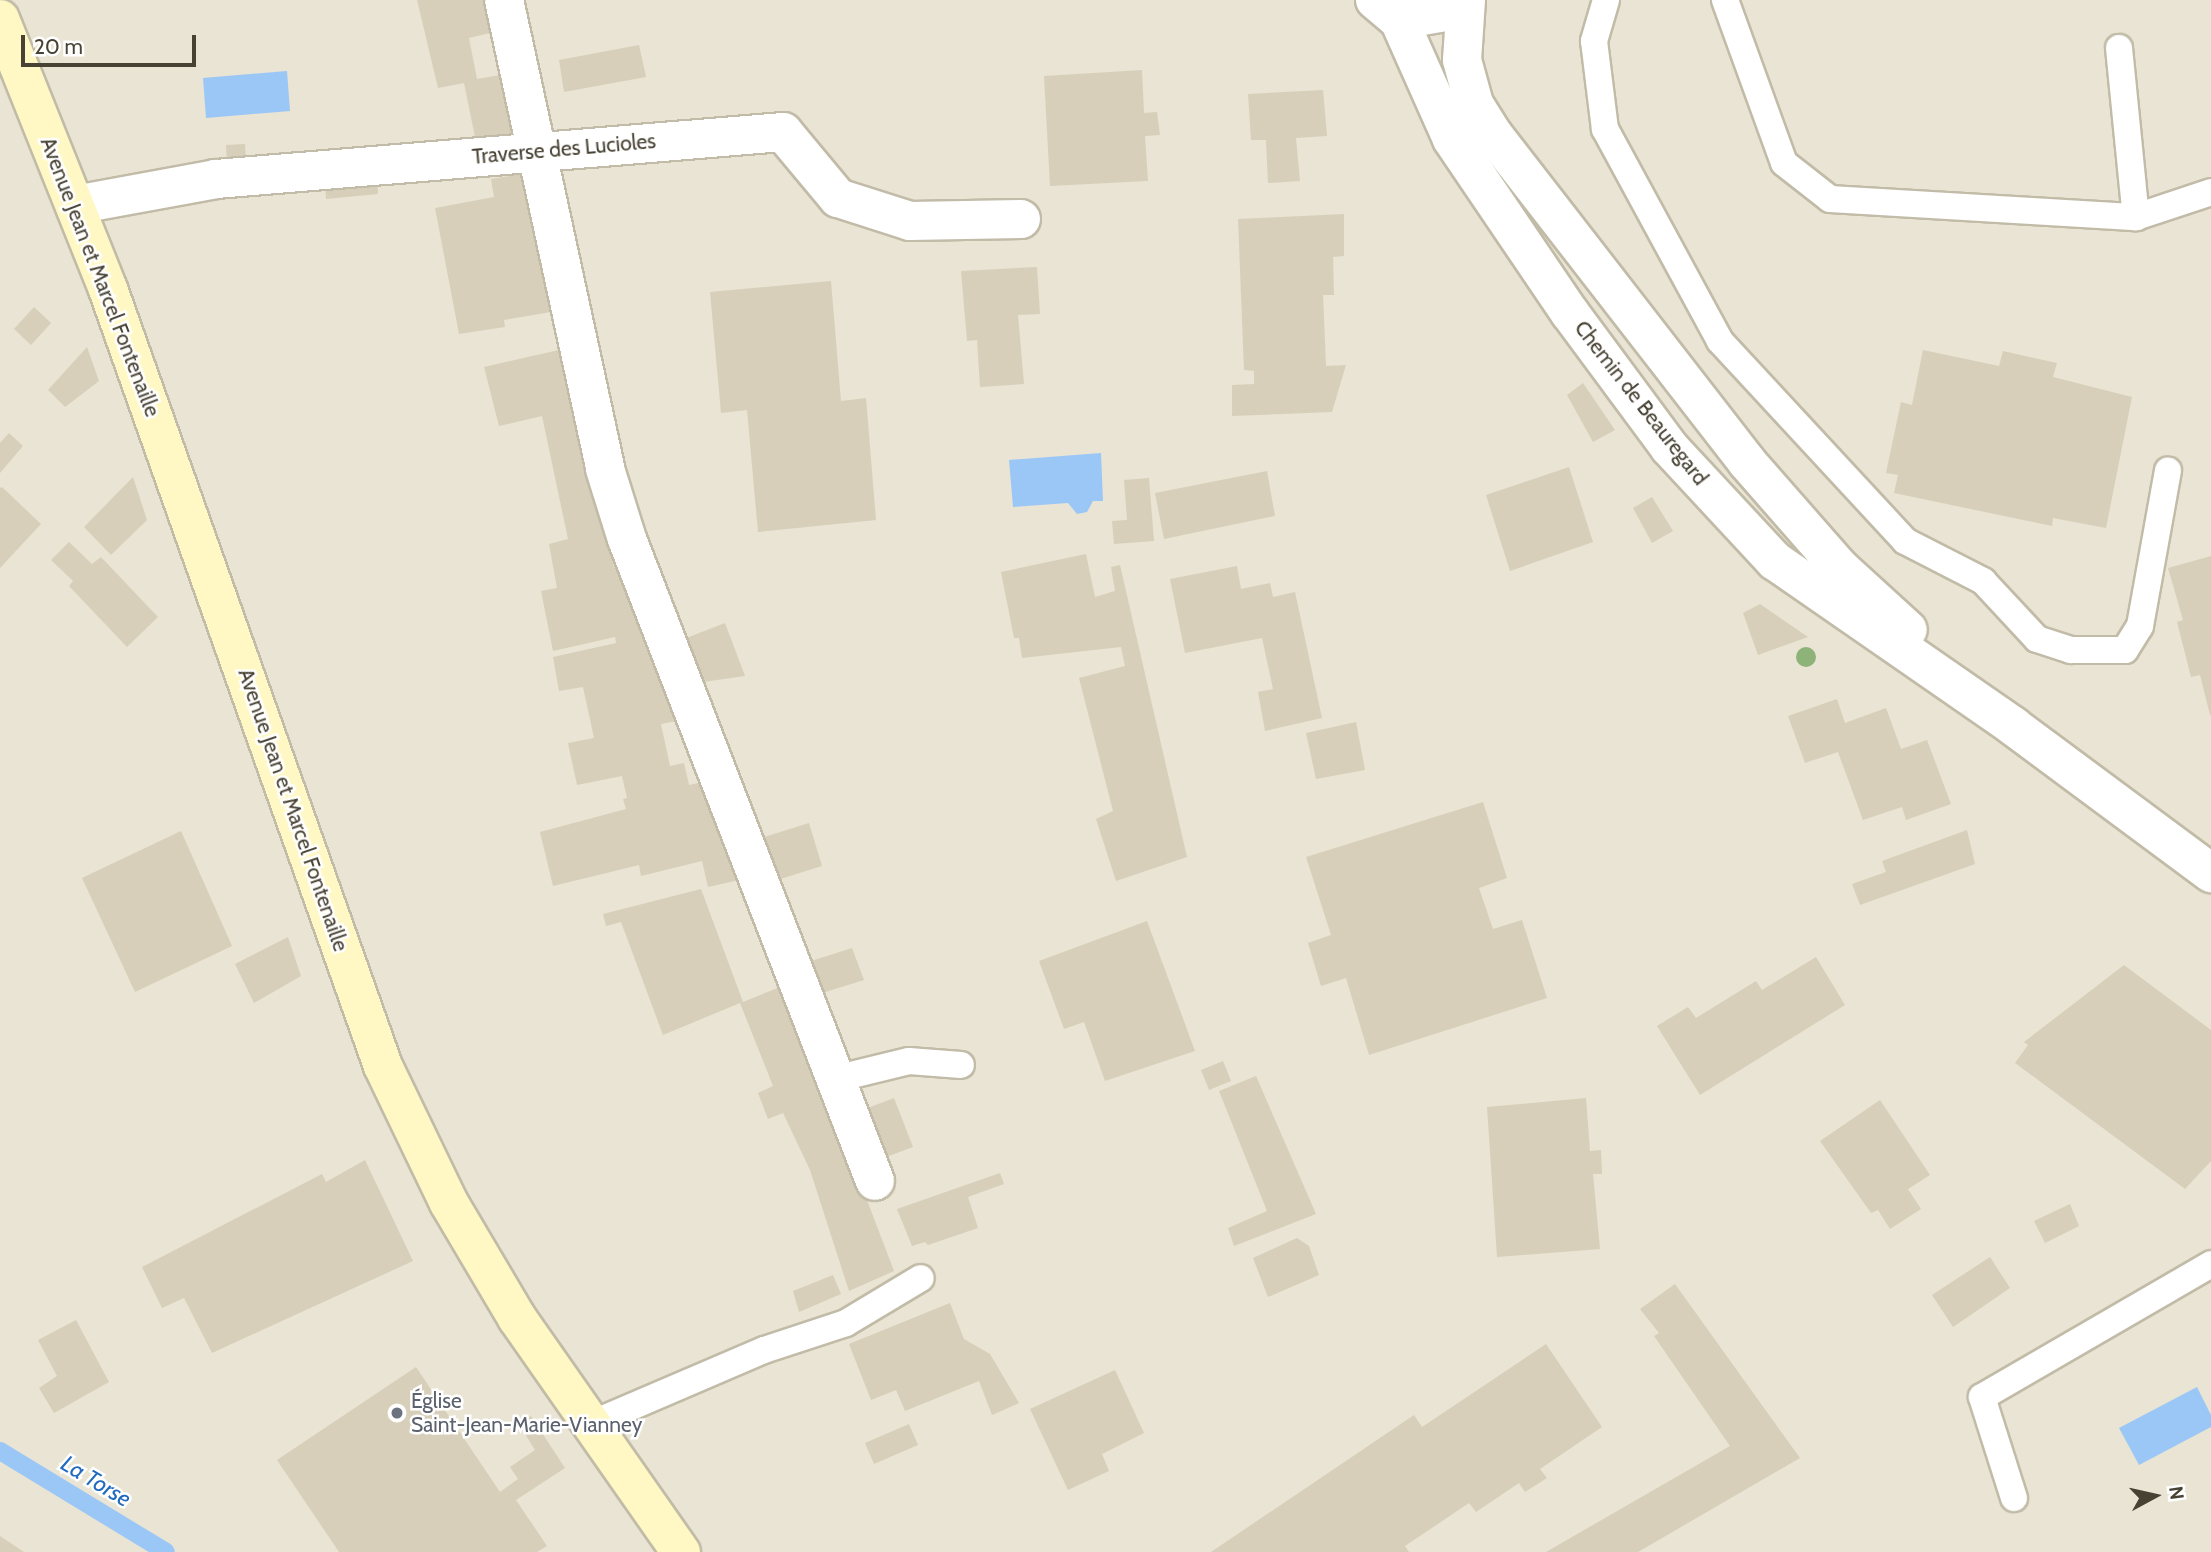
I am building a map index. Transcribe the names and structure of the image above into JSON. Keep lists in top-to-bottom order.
{
  "streets": {
    "main road": ["Avenue Jean et Marcel Fontenaille"],
    "street": ["Traverse des Lucioles", "Chemin de Beauregard"]
  },
  "crossings": [
    ["Traverse des Lucioles", "Avenue Jean et Marcel Fontenaille"]
  ],
  "water": ["La Torse"],
  "places": ["Église Saint-Jean-Marie-Vianney"],
  "scale_bar": "20 m",
  "north": "right"
}
